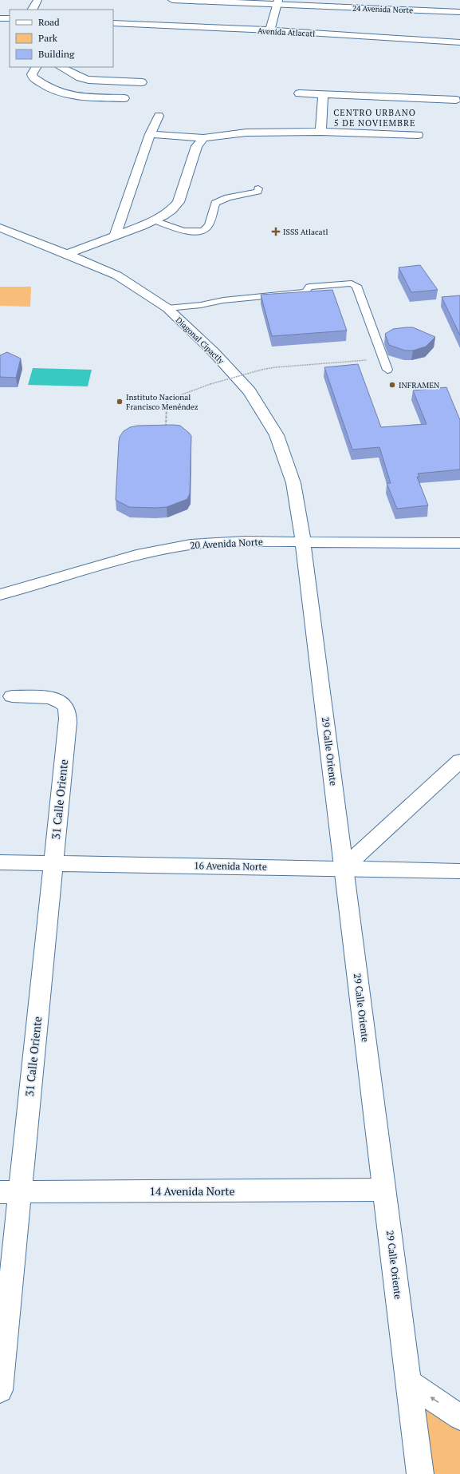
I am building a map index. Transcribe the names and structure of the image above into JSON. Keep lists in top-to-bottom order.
{
  "streets": {
    "street": [
      "24 Avenida Norte",
      "Avenida Atlacatl",
      "Diagonal Cipactly",
      "20 Avenida Norte",
      "29 Calle Oriente",
      "31 Calle Oriente",
      "16 Avenida Norte",
      "14 Avenida Norte"
    ]
  },
  "crossings": [
    ["Diagonal Cipactly", "20 Avenida Norte"],
    ["Diagonal Cipactly", "29 Calle Oriente"],
    ["20 Avenida Norte", "29 Calle Oriente"],
    ["29 Calle Oriente", "16 Avenida Norte"],
    ["29 Calle Oriente", "14 Avenida Norte"],
    ["31 Calle Oriente", "16 Avenida Norte"],
    ["31 Calle Oriente", "14 Avenida Norte"]
  ],
  "districts": ["CENTRO URBANO 5 DE NOVIEMBRE"],
  "places": {
    "health": ["ISSS Atlacatl"],
    "other": ["INFRAMEN", "Instituto Nacional Francisco Menéndez"]
  },
  "legend": ["Road", "Park", "Building"]
}
